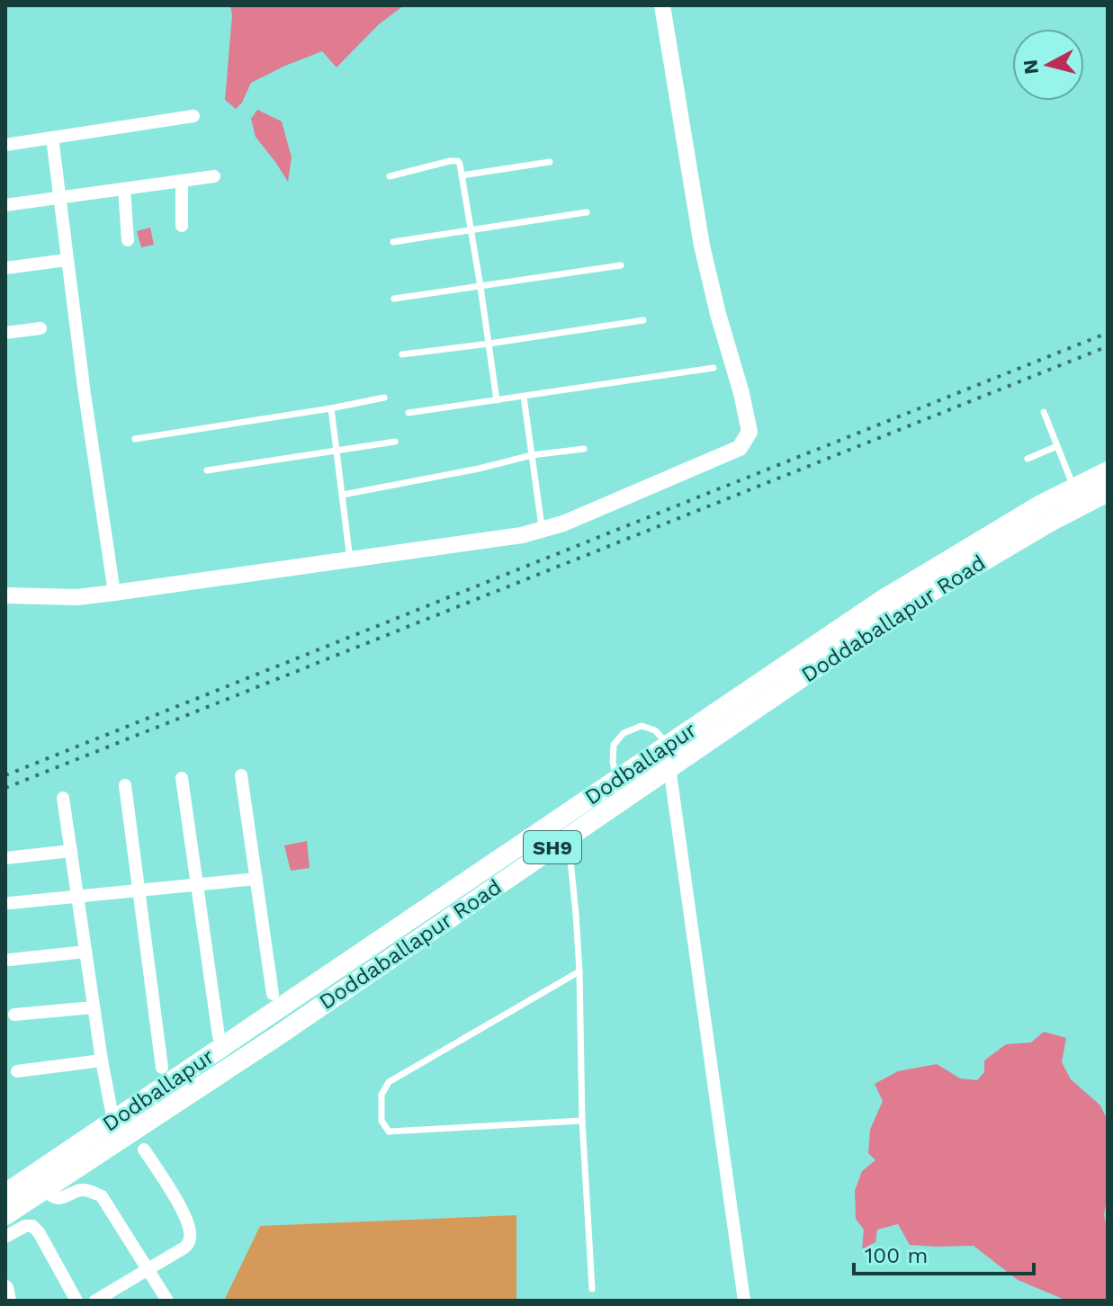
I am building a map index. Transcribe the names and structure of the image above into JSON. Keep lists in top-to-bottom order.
{
  "streets": {
    "main road": ["Doddaballapur Road", "Dodballapur", "SH9"]
  },
  "scale_bar": "100 m",
  "north": "left"
}
